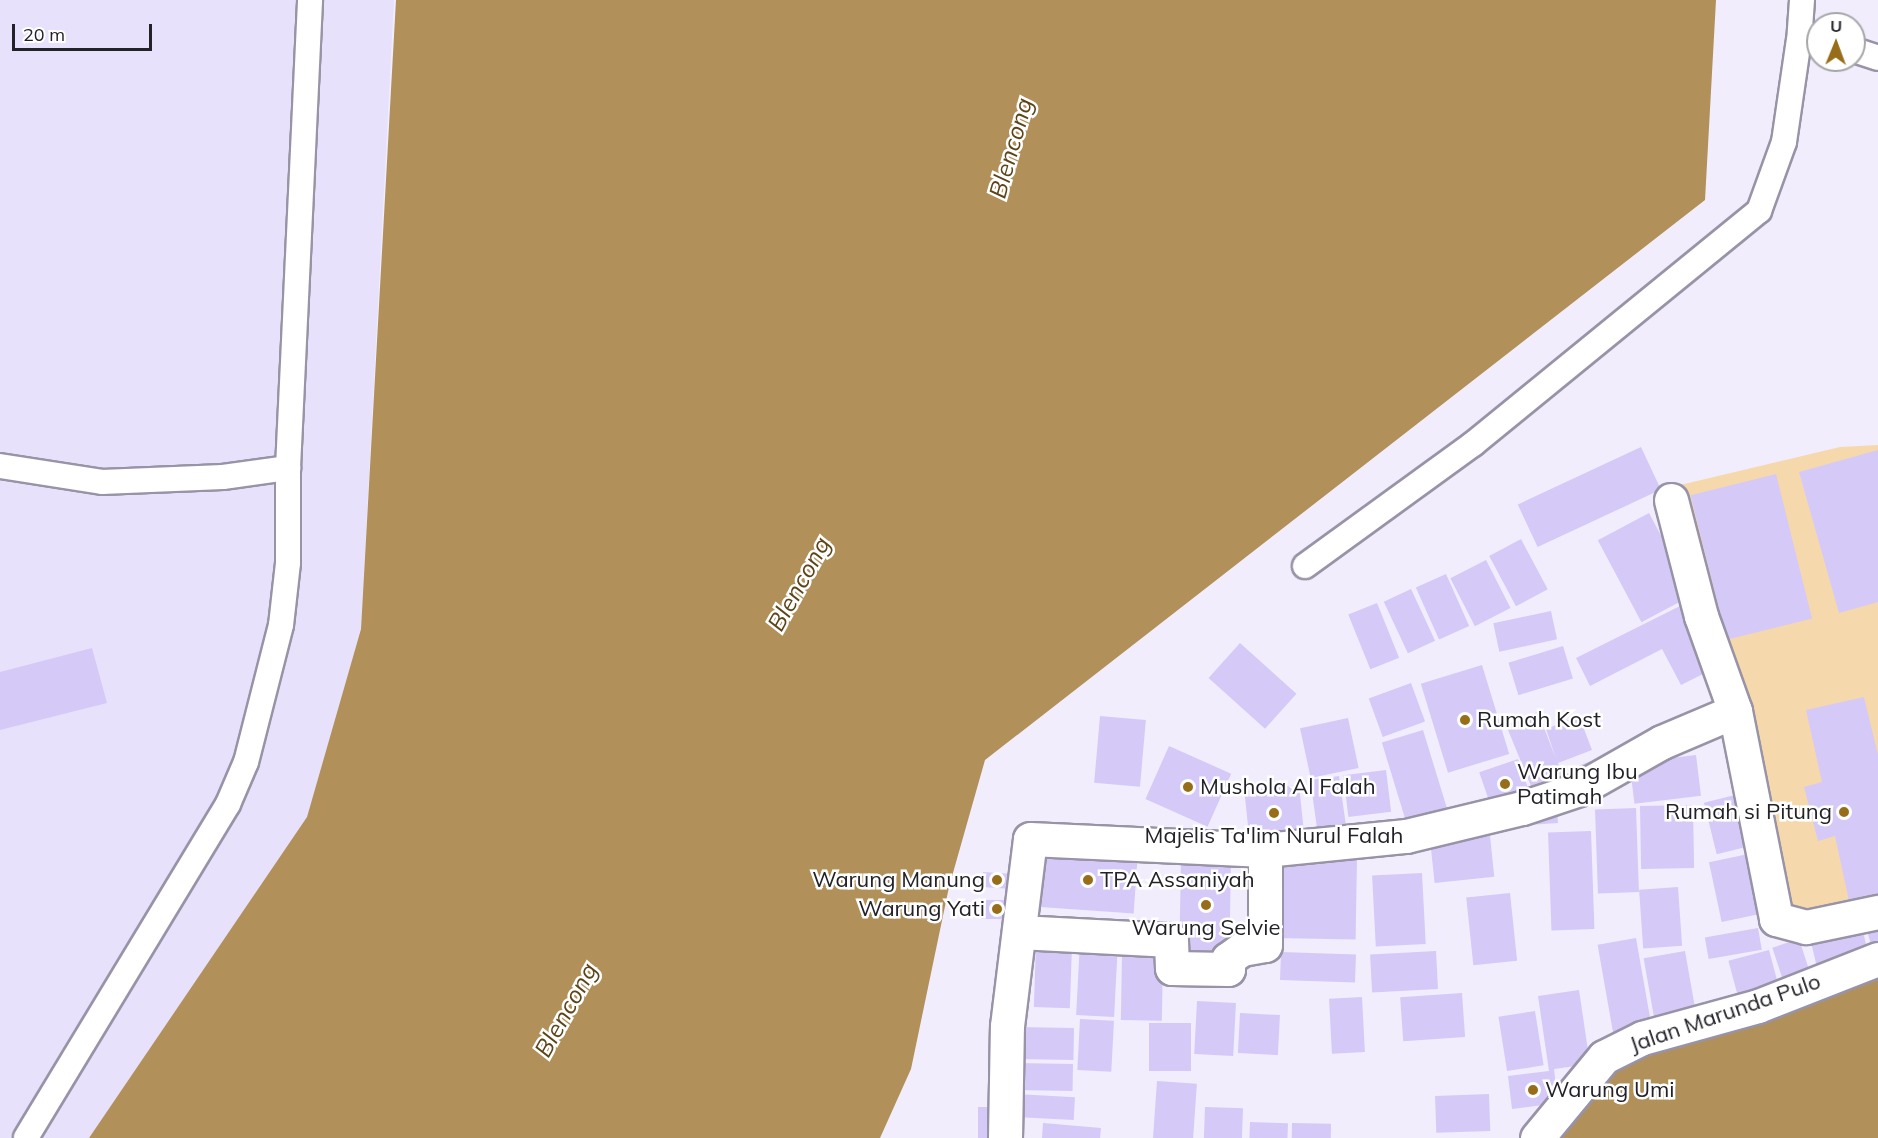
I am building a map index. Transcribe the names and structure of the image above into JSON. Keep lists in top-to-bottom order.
{
  "streets": {
    "street": ["Jalan Marunda Pulo"]
  },
  "water": ["Blencong"],
  "places": [
    "Rumah Kost",
    "Warung Ibu Patimah",
    "Mushola Al Falah",
    "Rumah si Pitung",
    "Majelis Ta'lim Nurul Falah",
    "Warung Manung",
    "TPA Assaniyah",
    "Warung Selvie",
    "Warung Yati",
    "Warung Umi"
  ],
  "scale_bar": "20 m",
  "north": "top"
}
